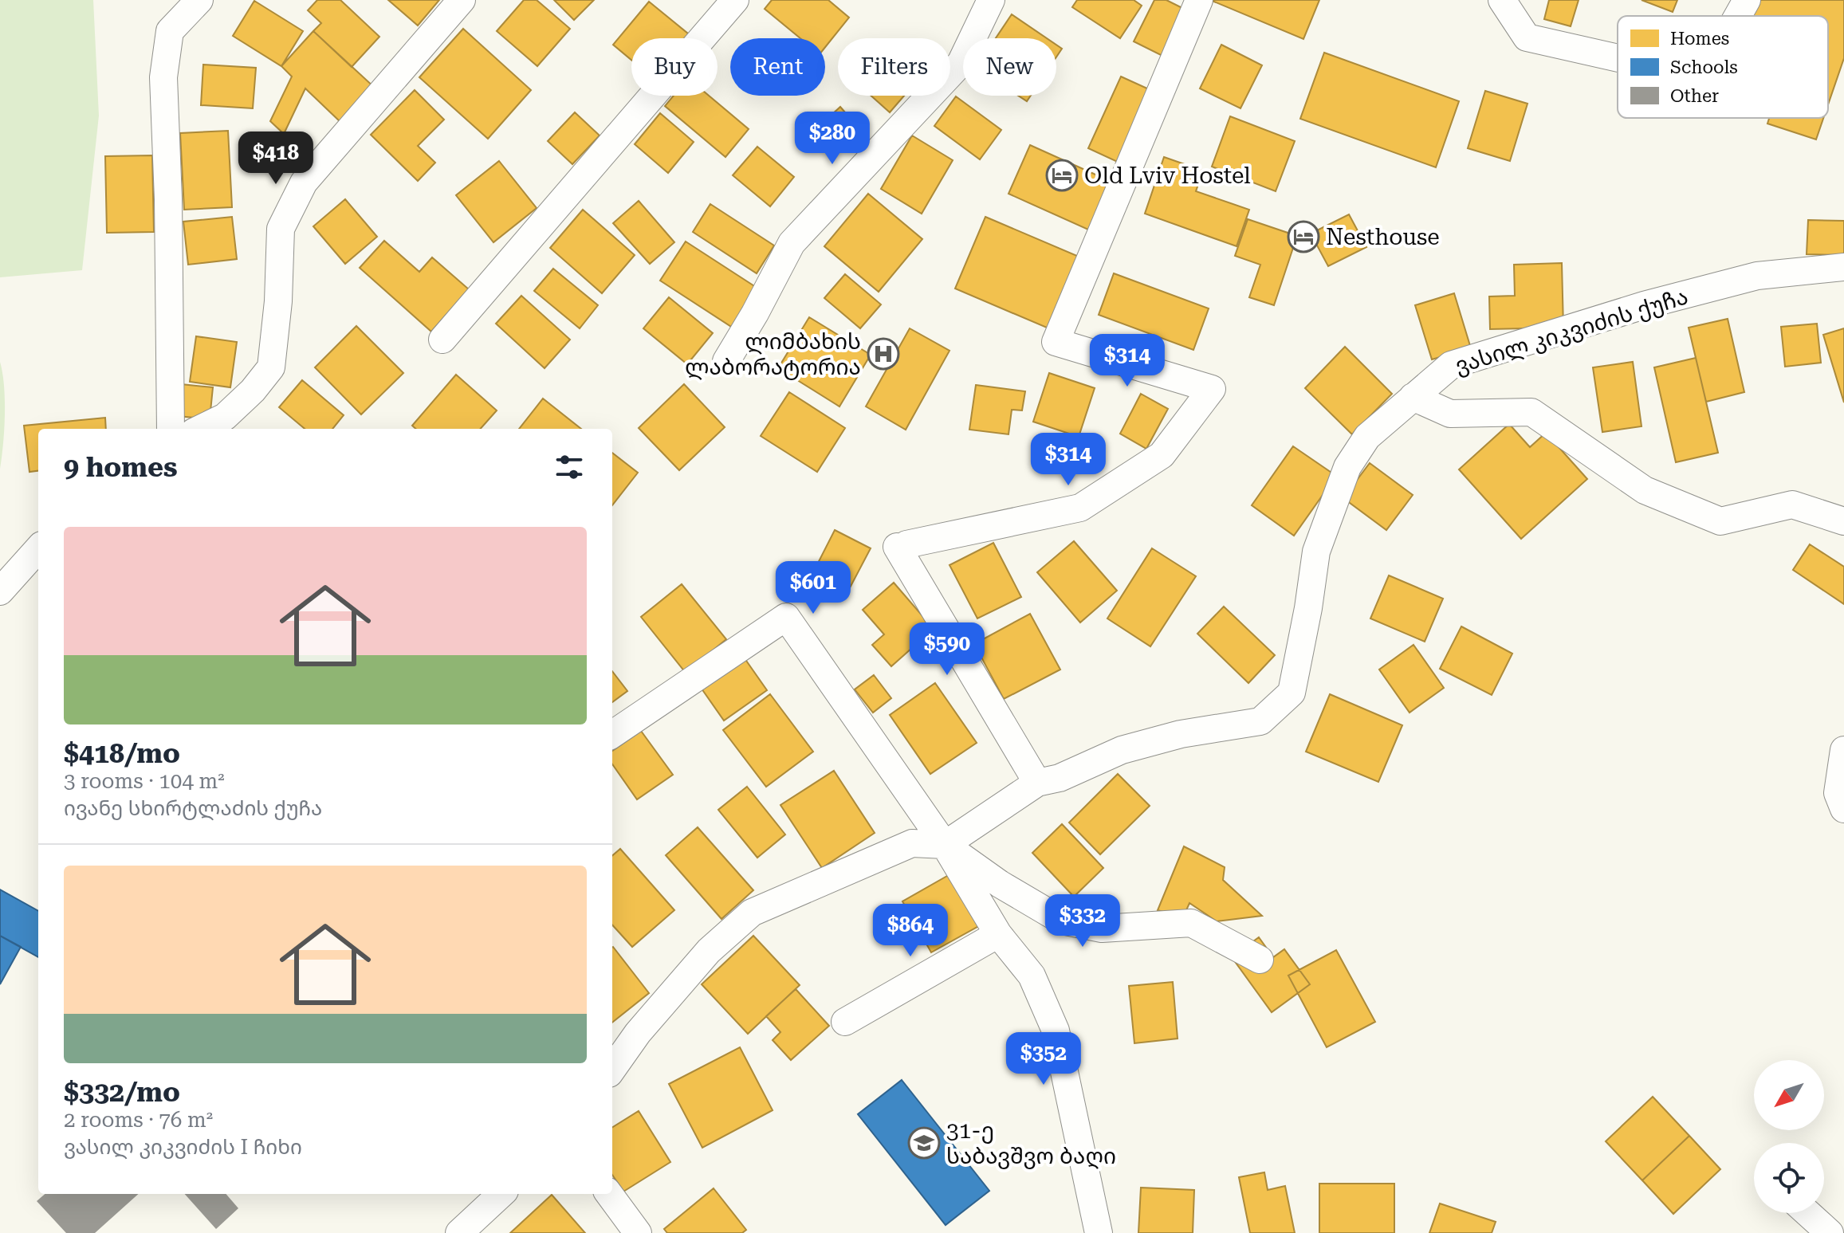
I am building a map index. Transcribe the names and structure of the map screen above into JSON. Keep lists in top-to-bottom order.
{
  "streets": {
    "street": ["ვასილ კიკვიძის ქუჩა"]
  },
  "places": {
    "hotel": ["Old Lviv Hostel", "Nesthouse"],
    "hospital": ["ლიმბახის ლაბორატორია"],
    "school or university": ["31-ე საბავშვო ბაღი"]
  },
  "legend": ["Homes", "Schools", "Other"],
  "north": "bottom left",
  "page": {
    "chip": [
      "Buy",
      "Rent",
      "Filters",
      "New"
    ],
    "price": [
      "$280",
      "$418",
      "$314",
      "$314",
      "$601",
      "$590",
      "$332",
      "$864",
      "$352"
    ],
    "heading": "9 homes",
    "list": [
      {
        "name": "$418/mo",
        "note": "3 rooms · 104 m² · ივანე სხირტლაძის ქუჩა"
      },
      {
        "name": "$332/mo",
        "note": "2 rooms · 76 m² · ვასილ კიკვიძის I ჩიხი"
      }
    ]
  }
}
